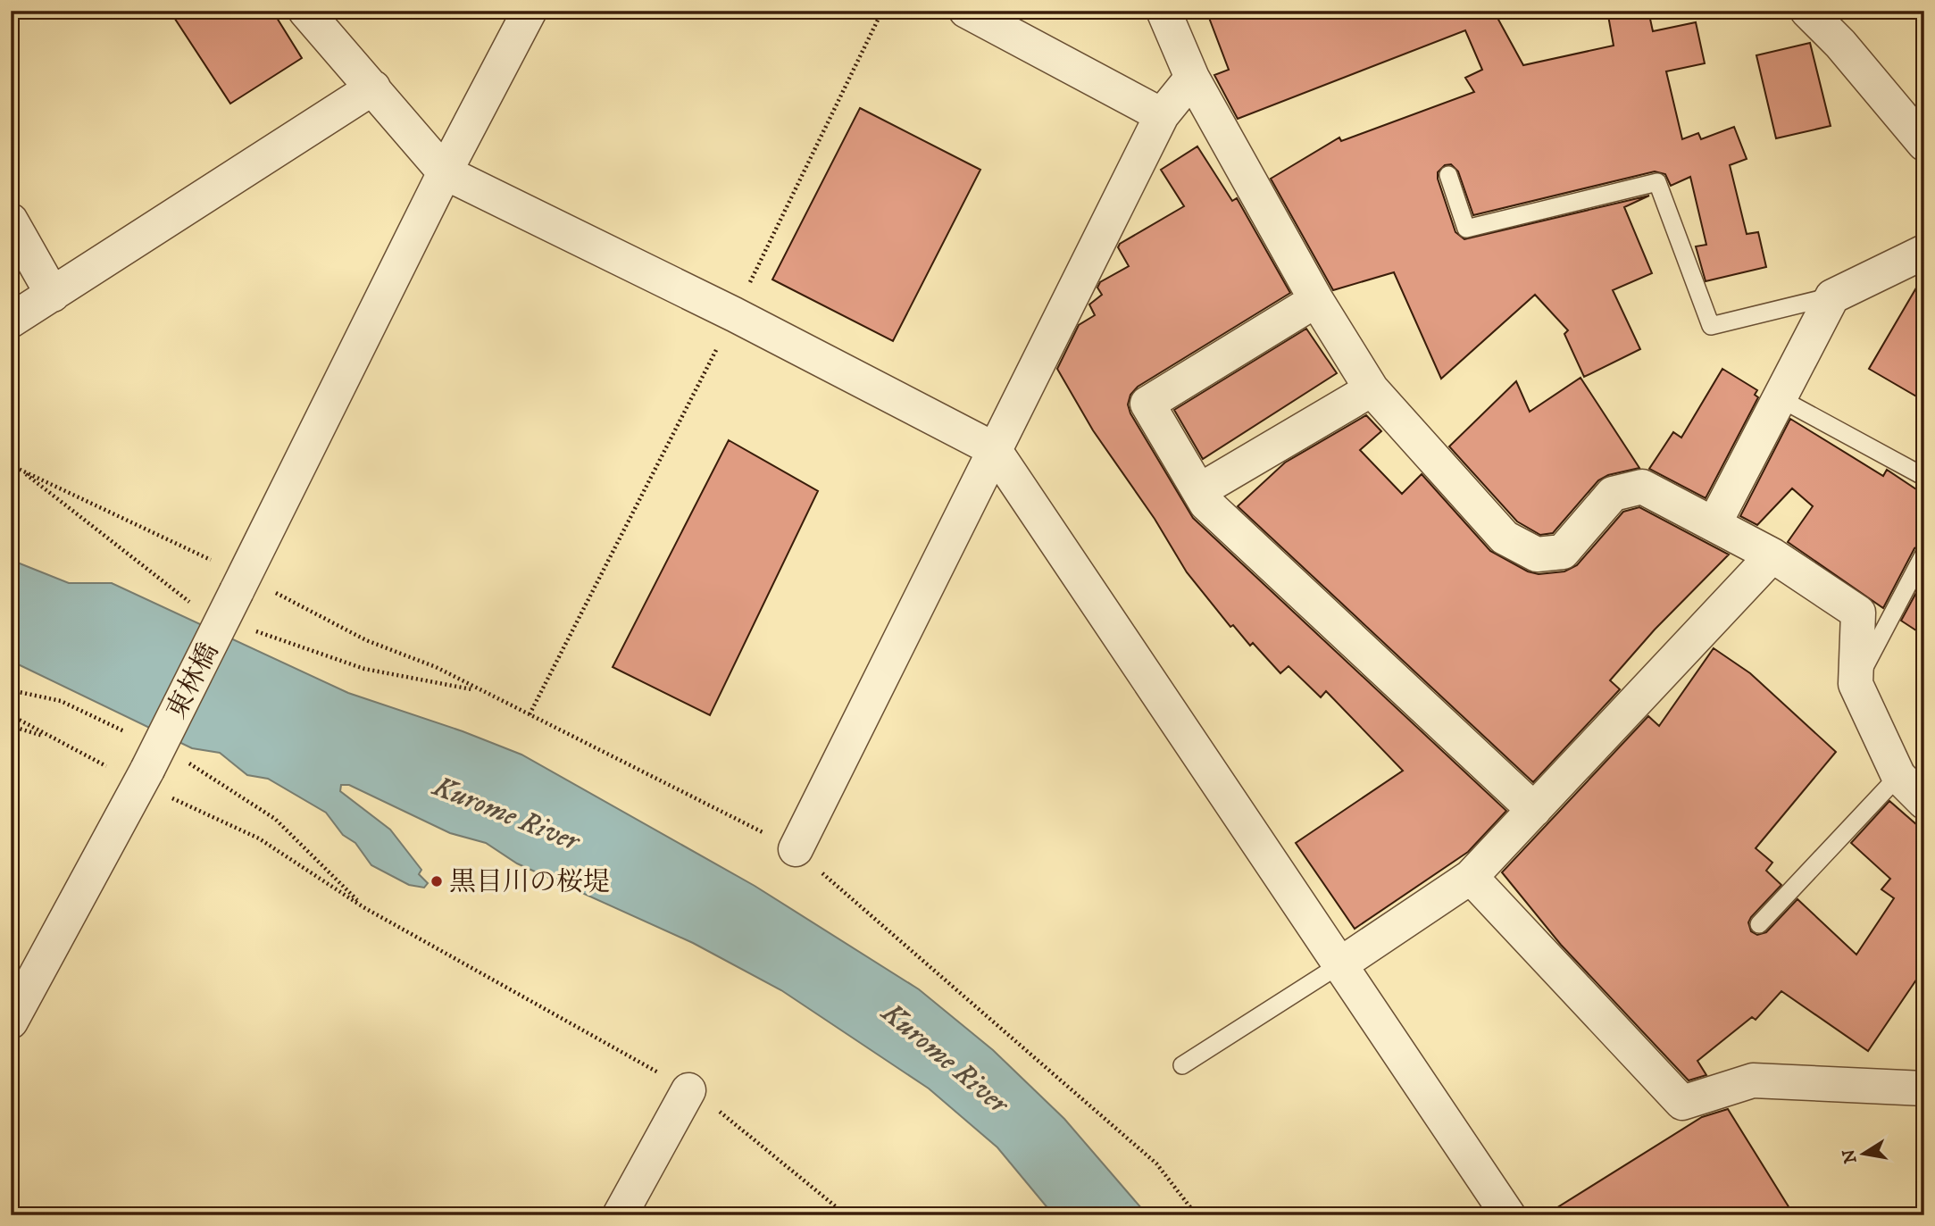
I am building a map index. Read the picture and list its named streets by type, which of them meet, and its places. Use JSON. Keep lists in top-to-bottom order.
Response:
{
  "streets": {
    "street": ["東林橋"]
  },
  "water": ["Kurome River"],
  "places": ["黒目川の桜堤"],
  "north": "left"
}
